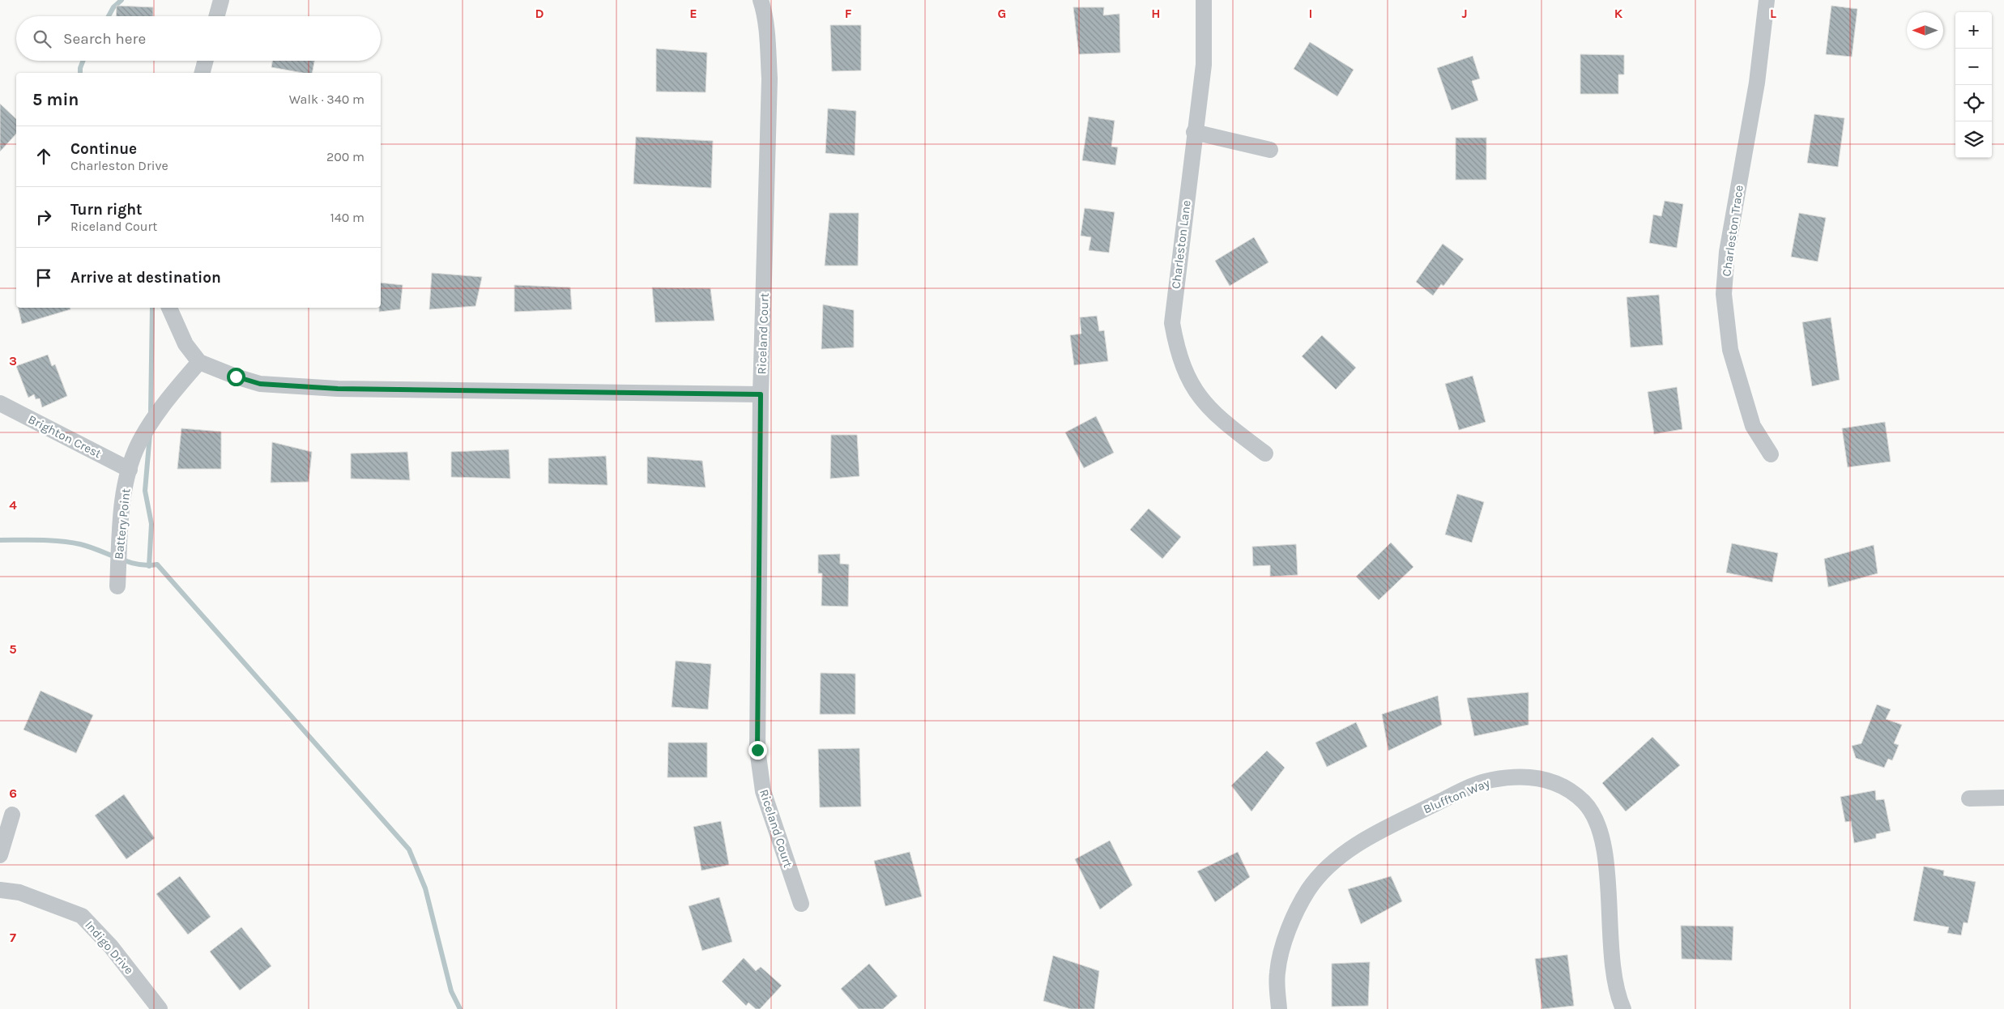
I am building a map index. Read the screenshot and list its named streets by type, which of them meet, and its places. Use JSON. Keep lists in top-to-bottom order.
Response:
{
  "streets": {
    "street": [
      "Charleston Trace",
      "Charleston Lane",
      "Riceland Court",
      "Brighton Crest",
      "Battery Point",
      "Bluffton Way",
      "Indigo Drive"
    ]
  },
  "crossings": [
    ["Brighton Crest", "Battery Point"]
  ],
  "north": "left",
  "page": {
    "map_buttons": ["+", "−"],
    "search": "Search here",
    "heading": ["5 min", "Walk · 340 m"],
    "list": [
      ["Continue", "Charleston Drive", "200 m"],
      ["Turn right", "Riceland Court", "140 m"],
      "Arrive at destination"
    ]
  },
  "grid": {
    "columns": [
      "D",
      "E",
      "F",
      "G",
      "H",
      "I",
      "J",
      "K",
      "L"
    ],
    "rows": [
      "3",
      "4",
      "5",
      "6",
      "7"
    ]
  }
}
